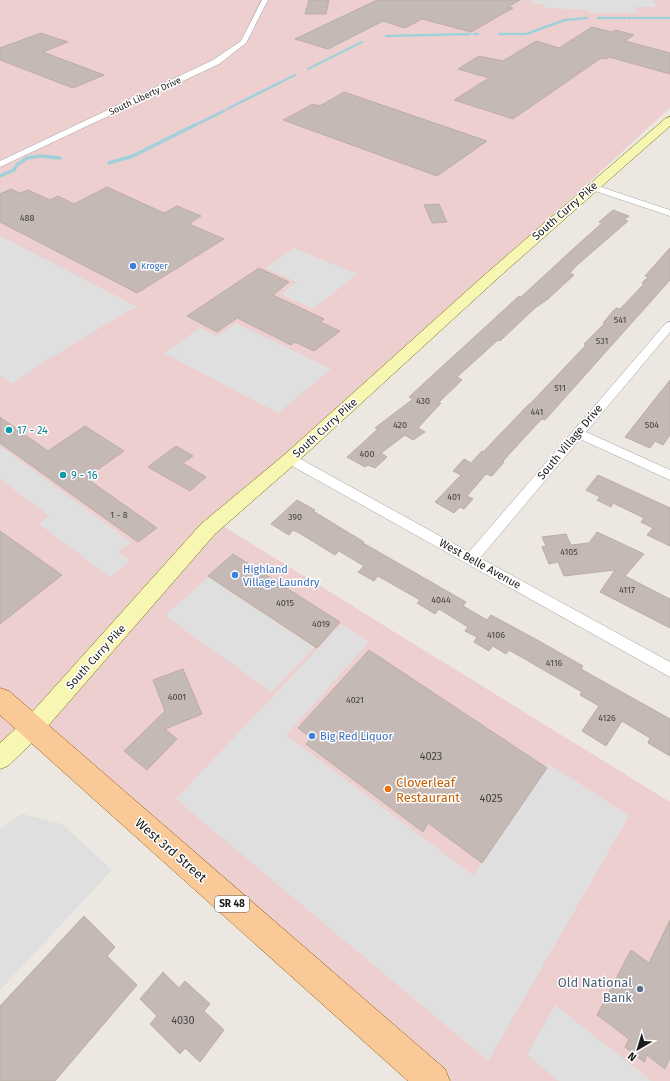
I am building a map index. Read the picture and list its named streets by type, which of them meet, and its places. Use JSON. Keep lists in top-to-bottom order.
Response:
{
  "streets": {
    "main road": ["South Curry Pike", "West 3rd Street", "SR 48"],
    "street": ["South Liberty Drive", "South Village Drive", "West Belle Avenue"]
  },
  "crossings": [
    ["South Curry Pike", "West Belle Avenue"],
    ["South Curry Pike", "West 3rd Street"],
    ["South Village Drive", "West Belle Avenue"]
  ],
  "places": [
    "Kroger",
    "17 - 24",
    "9 - 16",
    "Highland Village Laundry",
    "Big Red Liquor",
    "Cloverleaf Restaurant",
    "Old National Bank"
  ],
  "house_numbers": [
    "488",
    "541",
    "531",
    "511",
    "430",
    "441",
    "420",
    "504",
    "400",
    "401",
    "1 - 8",
    "390",
    "4105",
    "4117",
    "4044",
    "4015",
    "4019",
    "4106",
    "4116",
    "4001",
    "4021",
    "4126",
    "4023",
    "4025",
    "4030"
  ],
  "north": "bottom left"
}
